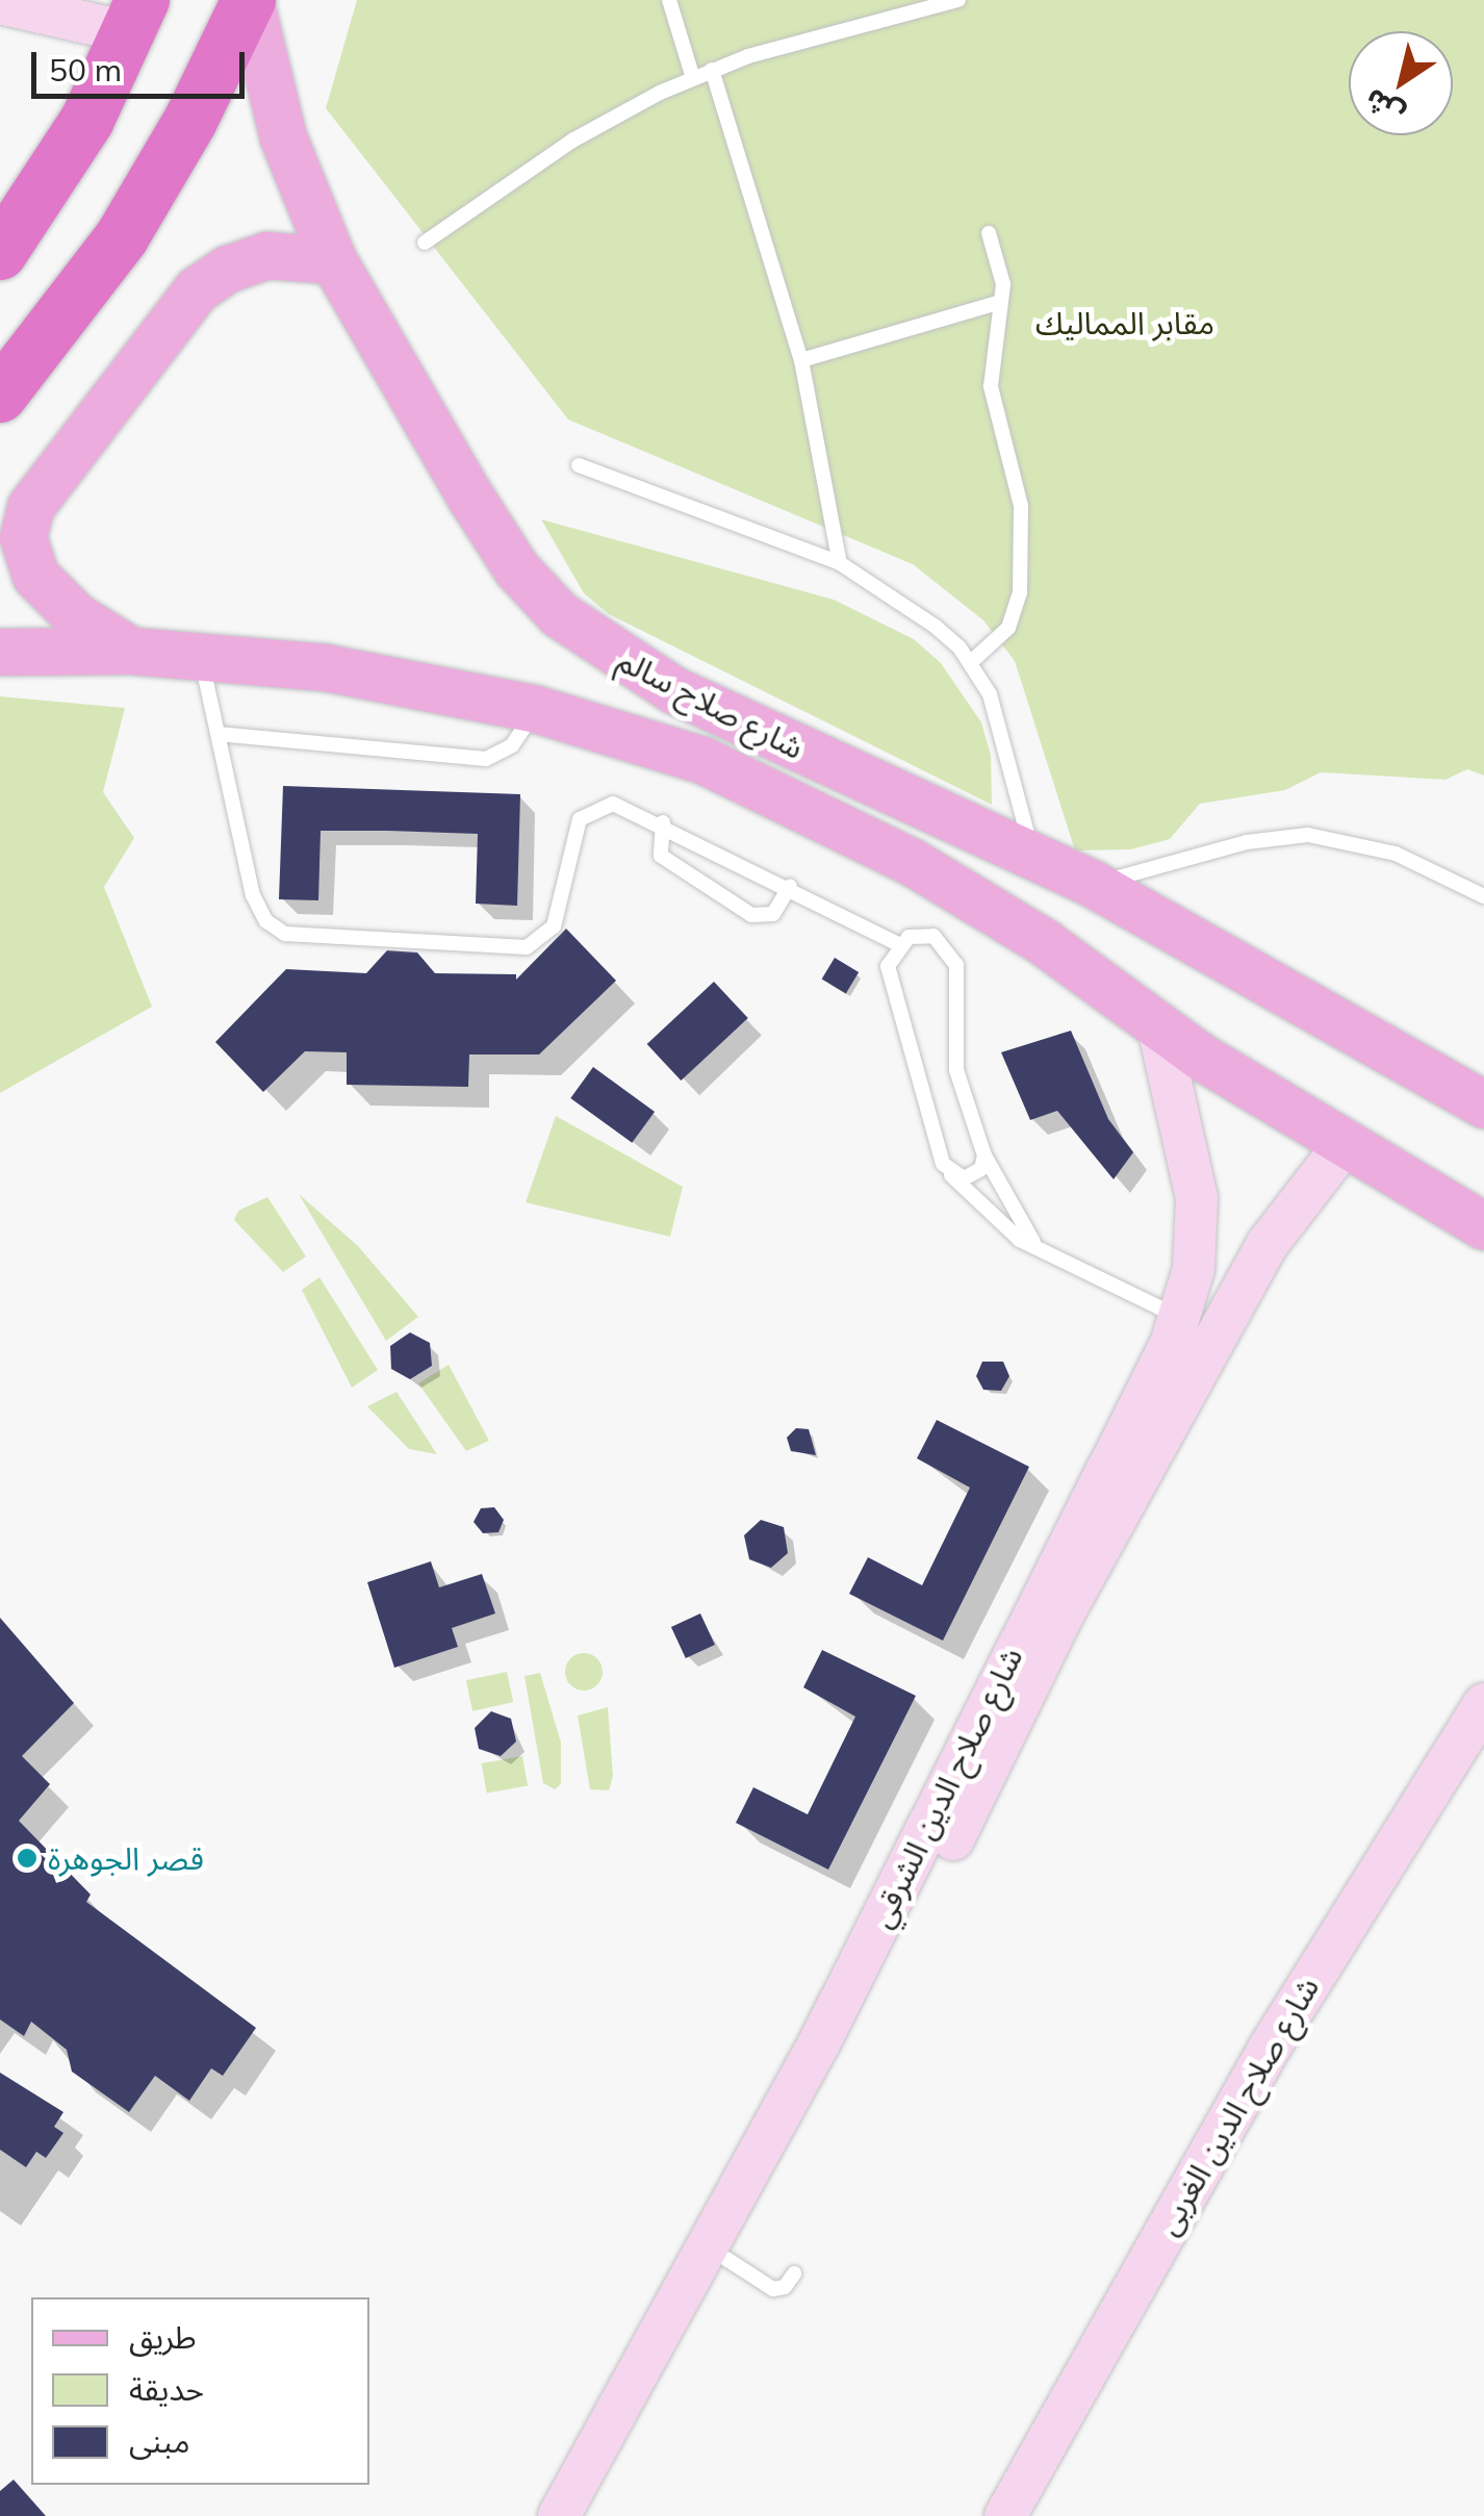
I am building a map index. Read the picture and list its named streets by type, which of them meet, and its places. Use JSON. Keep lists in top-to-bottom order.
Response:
{
  "streets": {
    "main road": ["شارع صلاح سالم", "شارع صلاح الدين الشرقي", "شارع صلاح الدين الغربى"]
  },
  "crossings": [
    ["شارع صلاح سالم", "شارع صلاح الدين الشرقي"]
  ],
  "parks": ["مقابر المماليك"],
  "places": ["قصر الجوهرة"],
  "legend": ["طريق", "حديقة", "مبنى"],
  "scale_bar": "50 m",
  "north": "bottom left"
}
